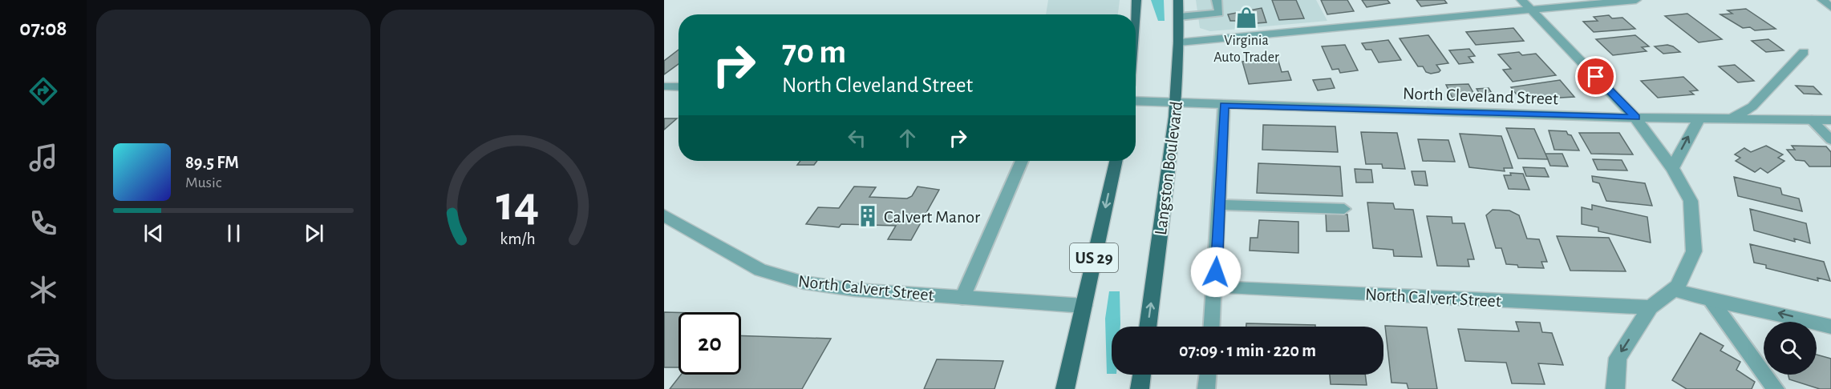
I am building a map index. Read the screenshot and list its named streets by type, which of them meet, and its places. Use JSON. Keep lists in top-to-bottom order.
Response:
{
  "streets": {
    "main road": ["Langston Boulevard", "US 29"],
    "street": ["North Cleveland Street", "North Calvert Street"]
  },
  "crossings": [
    ["North Cleveland Street", "Langston Boulevard"],
    ["US 29", "North Calvert Street"]
  ],
  "places": {
    "shop": ["Virginia Auto Trader"],
    "building": ["Calvert Manor"]
  },
  "page": {
    "tabs": "07:08",
    "turn": ["70 m", "North Cleveland Street"],
    "song": ["89.5 FM", "Music"],
    "limit": "20",
    "trip": "07:09 · 1 min · 220 m",
    "gauge": ["14", "km/h"]
  }
}
